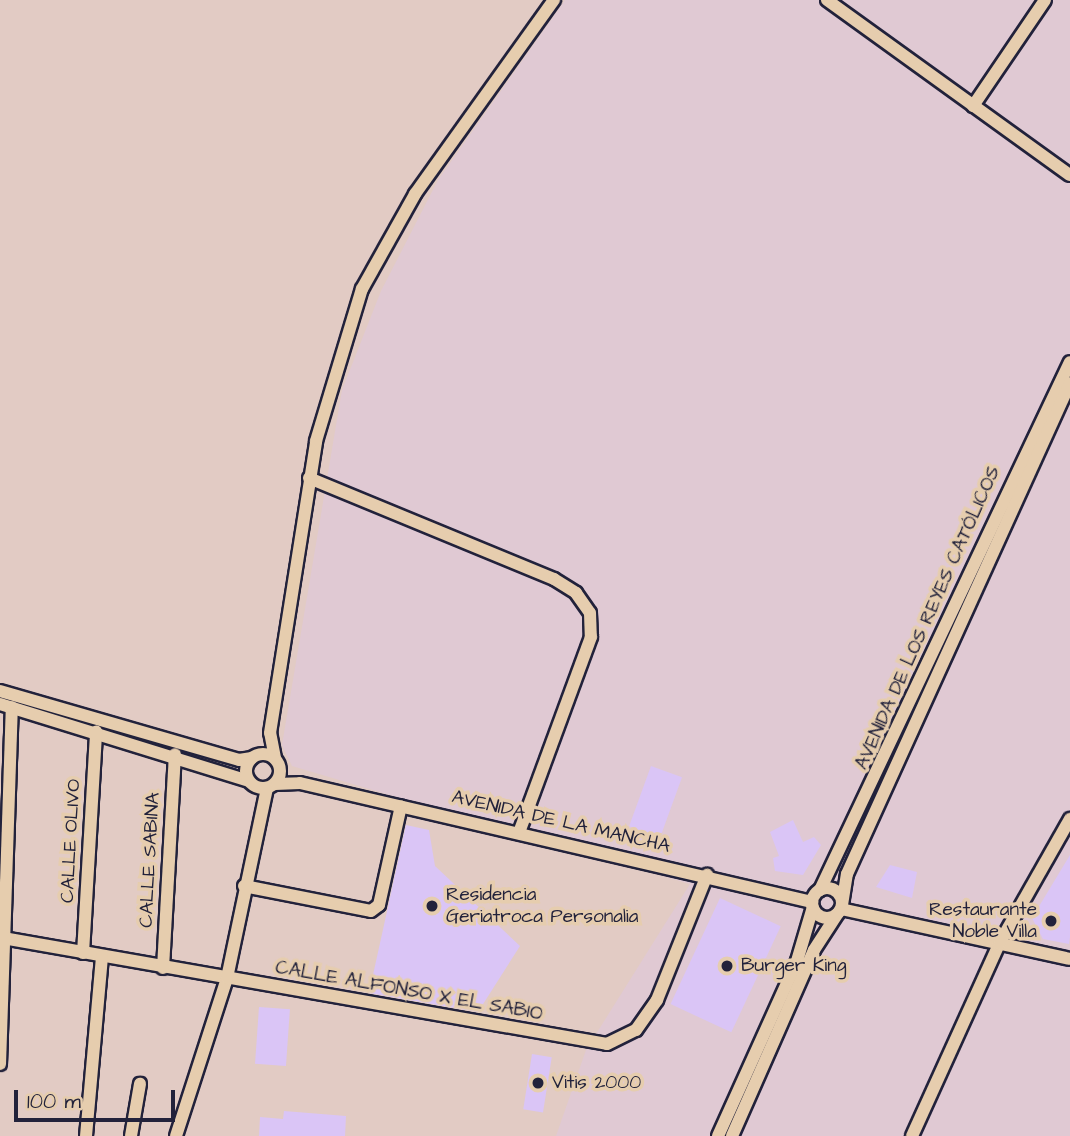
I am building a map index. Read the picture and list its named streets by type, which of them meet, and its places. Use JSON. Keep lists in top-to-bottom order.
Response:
{
  "streets": {
    "street": [
      "AVENIDA DE LOS REYES CATÓLICOS",
      "AVENIDA DE LA MANCHA",
      "CALLE OLIVO",
      "CALLE SABINA",
      "CALLE ALFONSO X EL SABIO"
    ]
  },
  "crossings": [
    ["AVENIDA DE LOS REYES CATÓLICOS", "AVENIDA DE LA MANCHA"],
    ["AVENIDA DE LA MANCHA", "CALLE OLIVO"],
    ["AVENIDA DE LA MANCHA", "CALLE SABINA"],
    ["AVENIDA DE LA MANCHA", "CALLE ALFONSO X EL SABIO"],
    ["CALLE OLIVO", "CALLE ALFONSO X EL SABIO"],
    ["CALLE SABINA", "CALLE ALFONSO X EL SABIO"]
  ],
  "places": [
    "Residencia Geriatroca Personalia",
    "Restaurante Noble Villa",
    "Burger King",
    "Vitis 2000"
  ],
  "scale_bar": "100 m"
}
